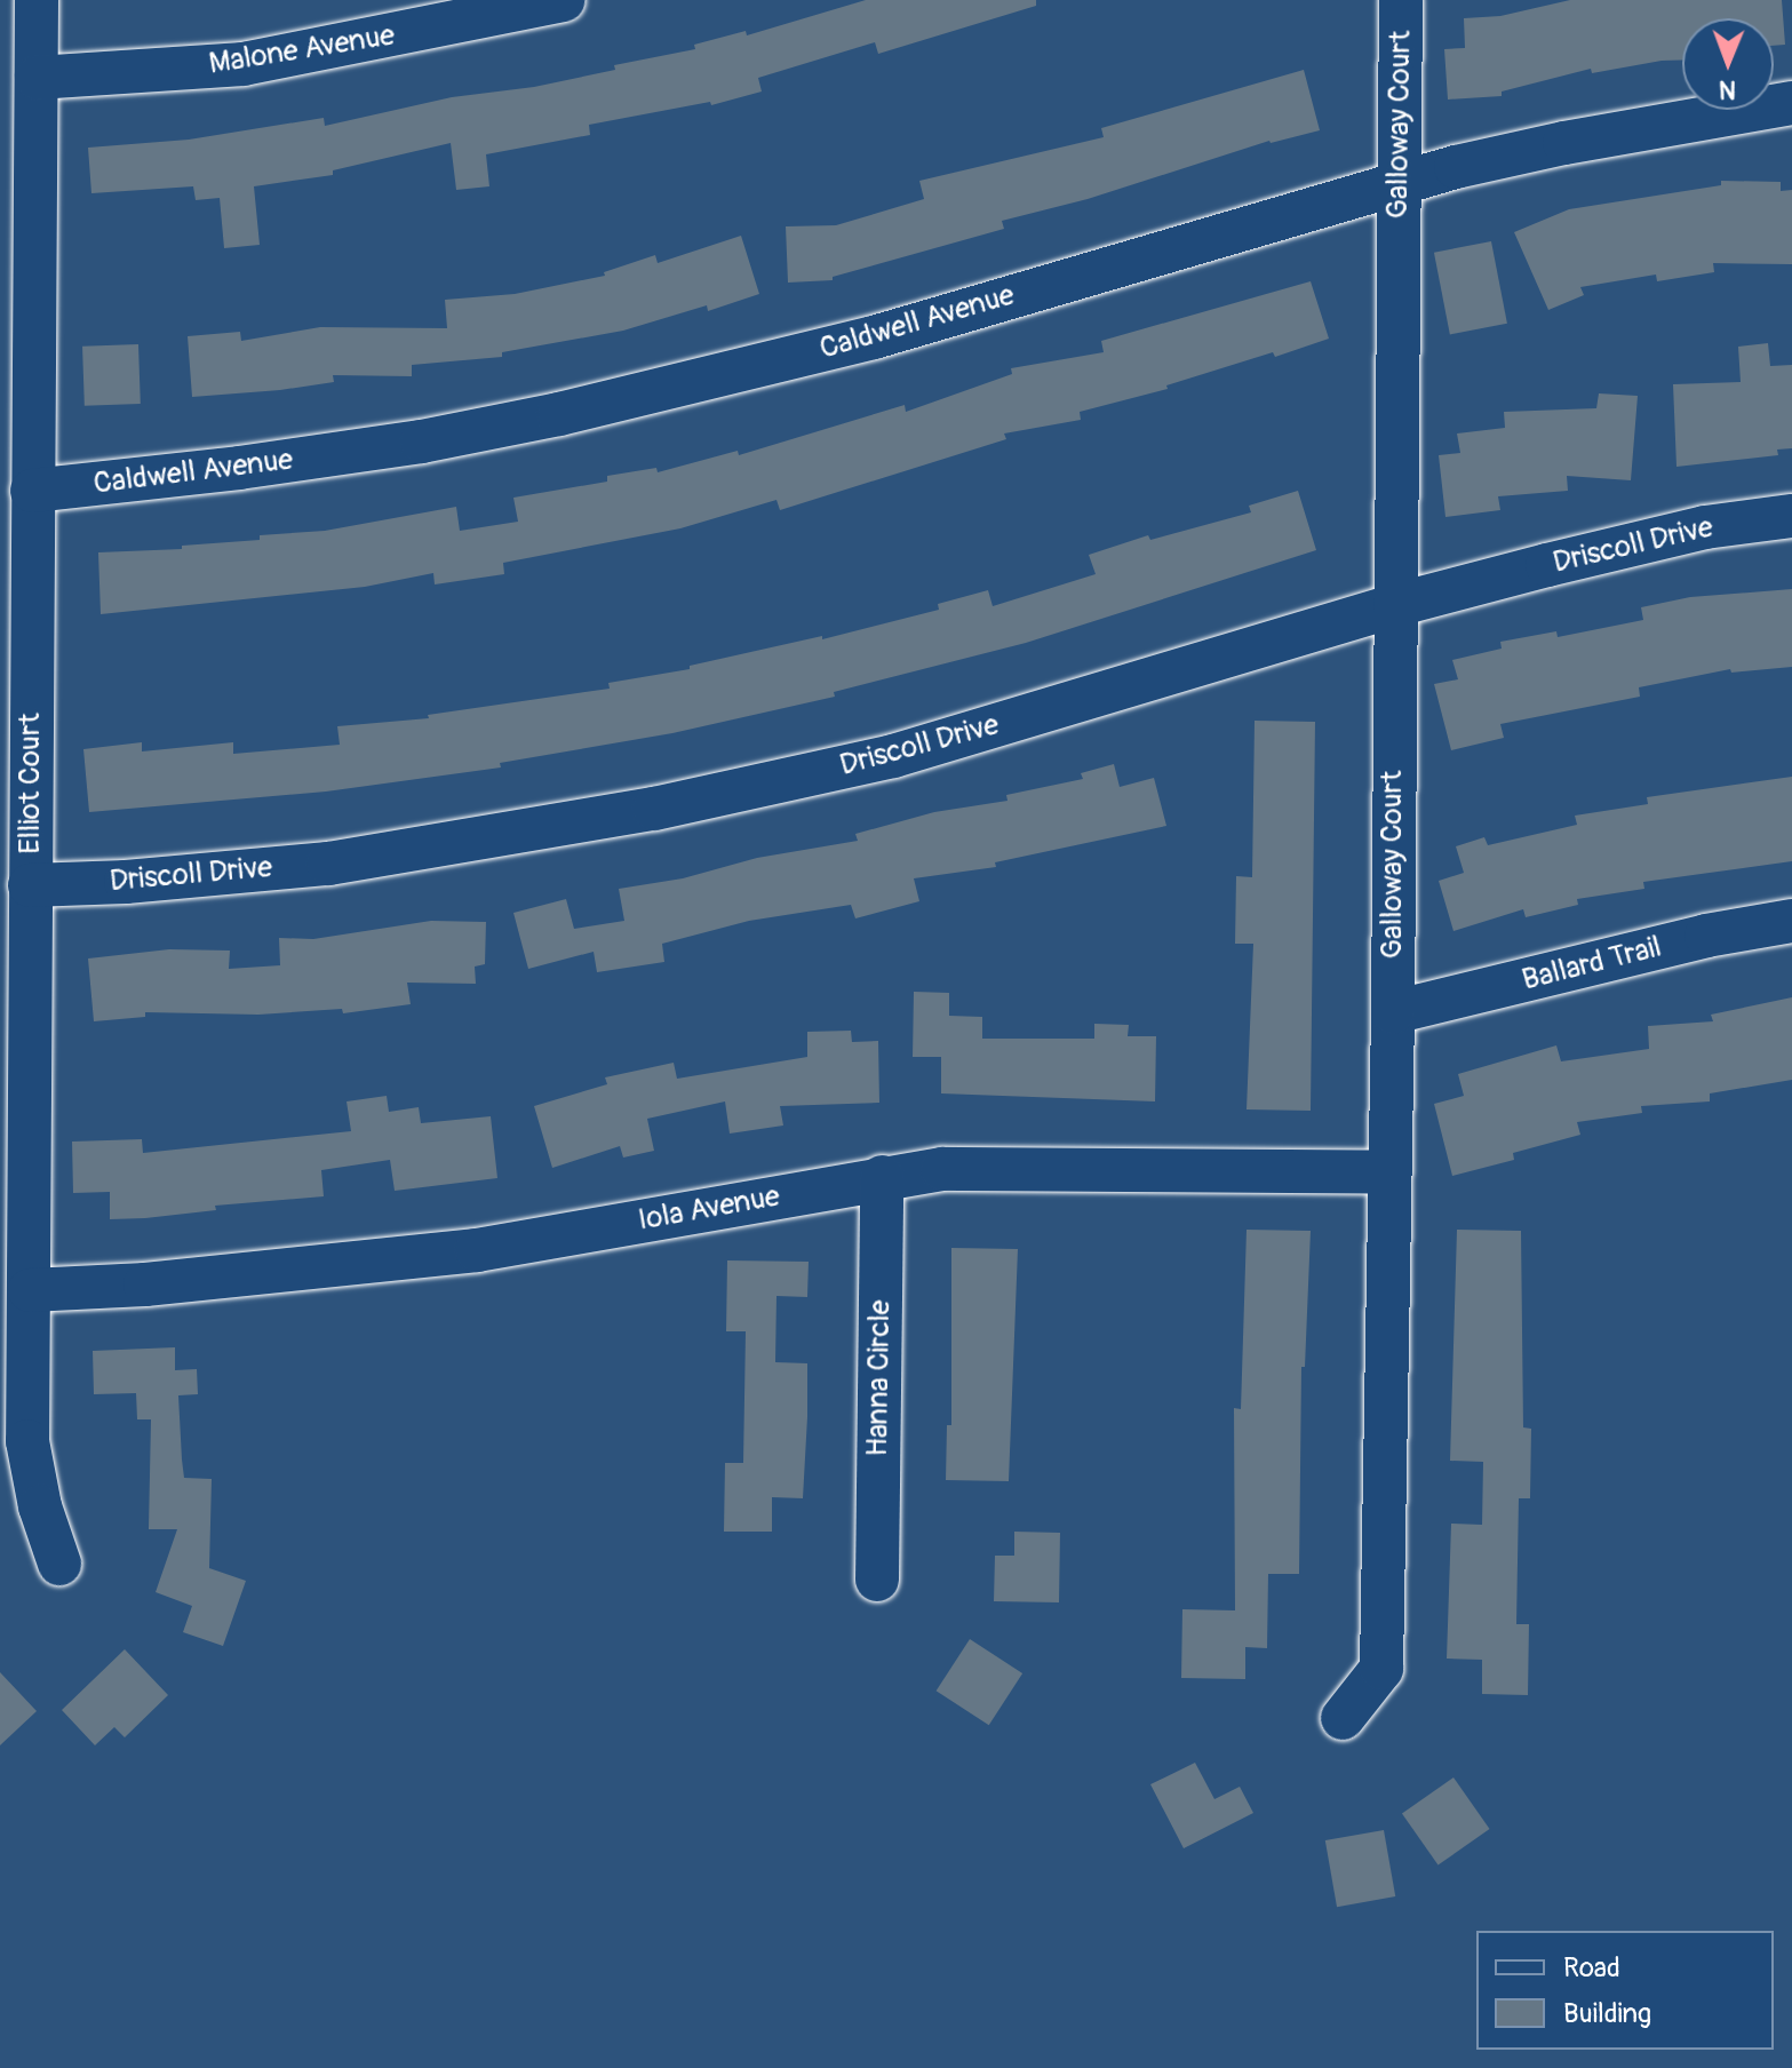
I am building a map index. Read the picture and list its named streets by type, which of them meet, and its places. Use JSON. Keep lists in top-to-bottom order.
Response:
{
  "streets": {
    "street": [
      "Malone Avenue",
      "Galloway Court",
      "Caldwell Avenue",
      "Driscoll Drive",
      "Elliot Court",
      "Ballard Trail",
      "Iola Avenue",
      "Hanna Circle"
    ]
  },
  "crossings": [
    ["Malone Avenue", "Elliot Court"],
    ["Galloway Court", "Caldwell Avenue"],
    ["Galloway Court", "Driscoll Drive"],
    ["Galloway Court", "Ballard Trail"],
    ["Galloway Court", "Iola Avenue"],
    ["Caldwell Avenue", "Elliot Court"],
    ["Driscoll Drive", "Elliot Court"],
    ["Elliot Court", "Iola Avenue"],
    ["Iola Avenue", "Hanna Circle"]
  ],
  "legend": ["Road", "Building"],
  "north": "bottom"
}
